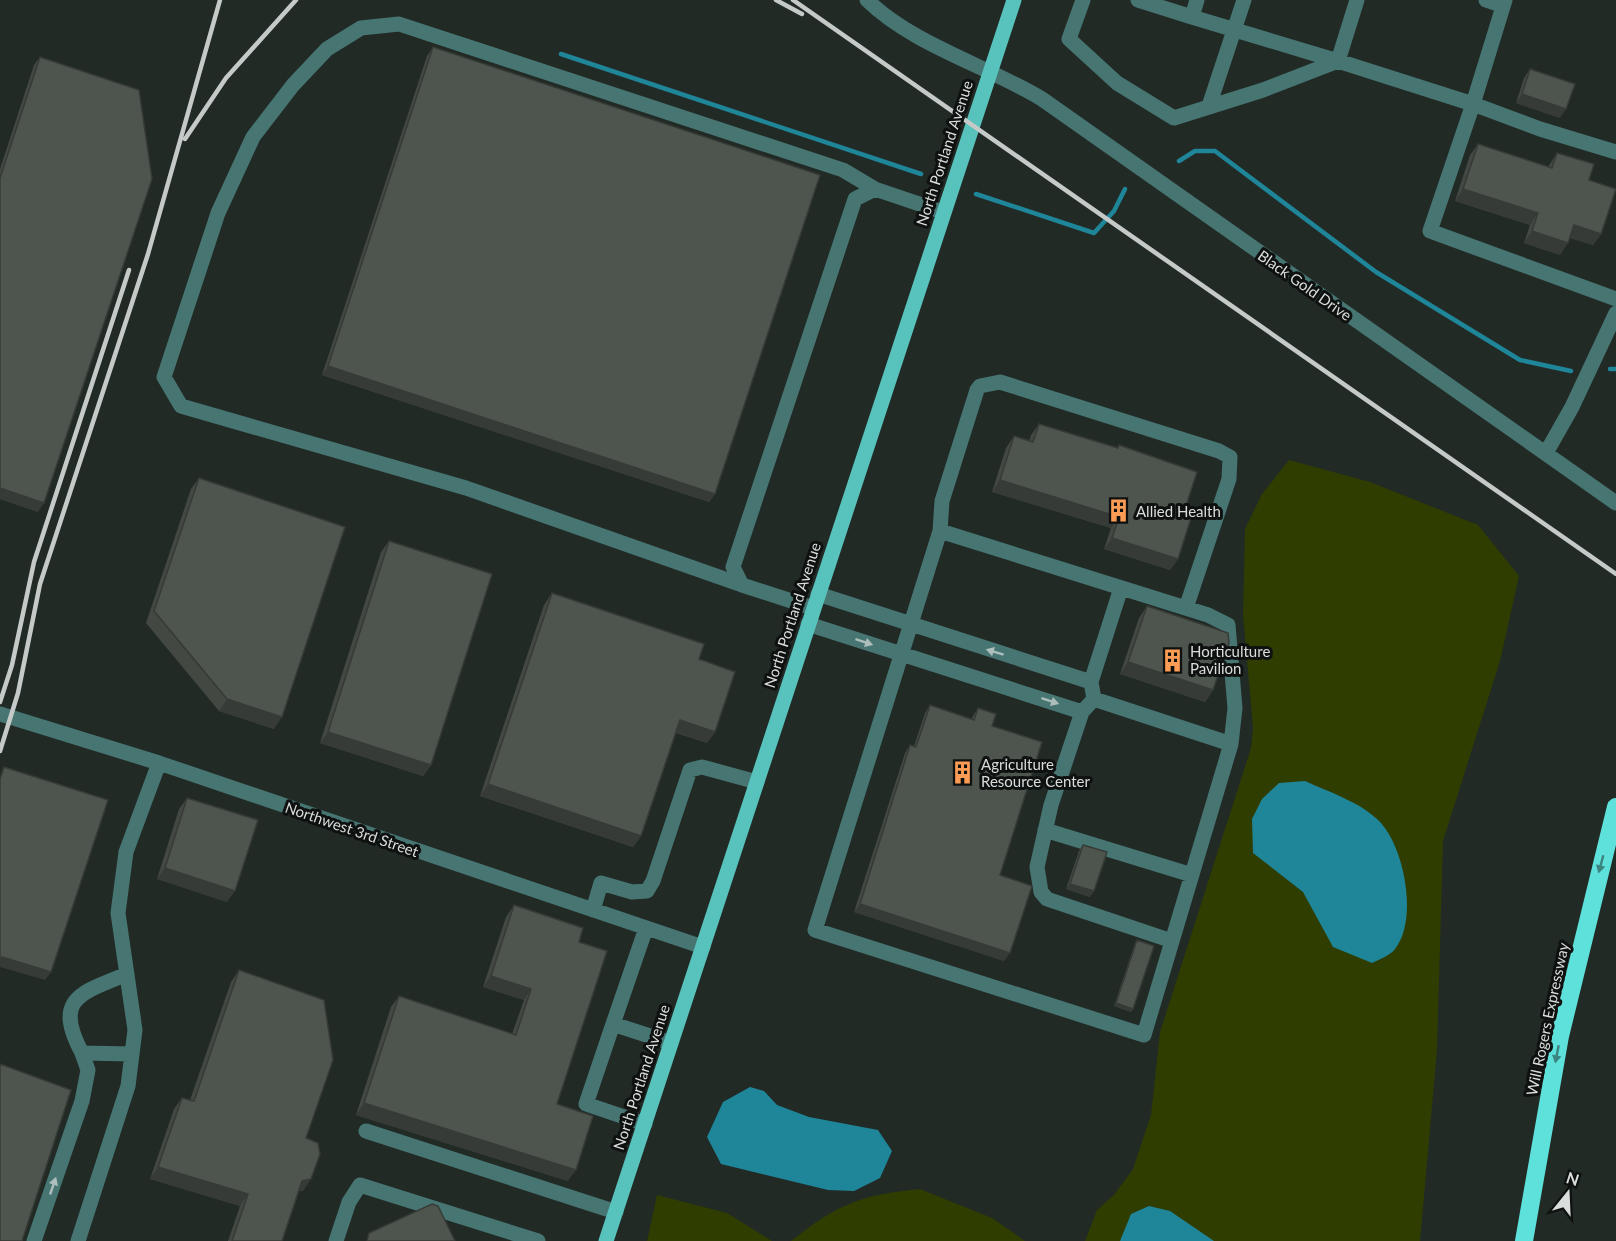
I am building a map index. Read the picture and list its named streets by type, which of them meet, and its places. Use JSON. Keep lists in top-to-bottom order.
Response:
{
  "streets": {
    "highway": ["Will Rogers Expressway"],
    "main road": ["North Portland Avenue"],
    "street": ["Black Gold Drive", "Northwest 3rd Street"]
  },
  "crossings": [
    ["North Portland Avenue", "Black Gold Drive"],
    ["North Portland Avenue", "Northwest 3rd Street"]
  ],
  "one_way": ["Will Rogers Expressway"],
  "places": {
    "building": ["Allied Health", "Horticulture Pavilion", "Agriculture Resource Center"]
  },
  "north": "top"
}
